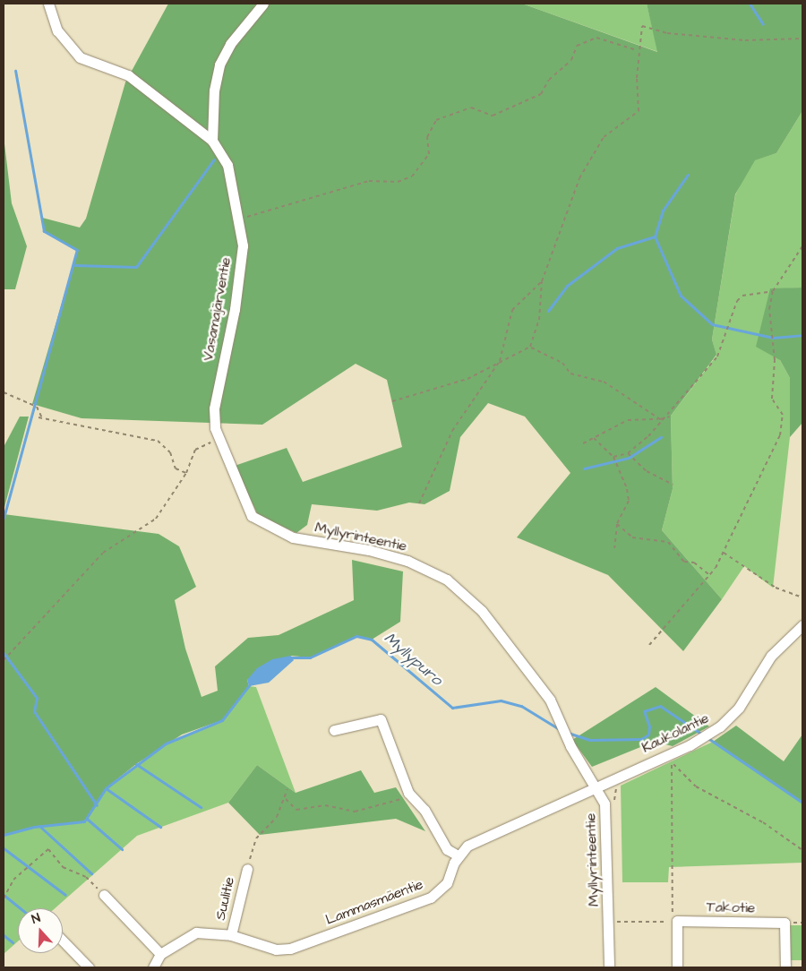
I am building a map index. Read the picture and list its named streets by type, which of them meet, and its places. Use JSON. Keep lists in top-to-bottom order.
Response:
{
  "streets": {
    "street": [
      "Vasamajärventie",
      "Myllyrinteentie",
      "Kaukolantie",
      "Suulitie",
      "Lammasmäentie",
      "Takotie"
    ]
  },
  "crossings": [
    ["Vasamajärventie", "Myllyrinteentie"],
    ["Myllyrinteentie", "Kaukolantie"],
    ["Myllyrinteentie", "Lammasmäentie"],
    ["Kaukolantie", "Lammasmäentie"],
    ["Suulitie", "Lammasmäentie"]
  ],
  "water": ["Myllypuro"],
  "north": "top"
}
